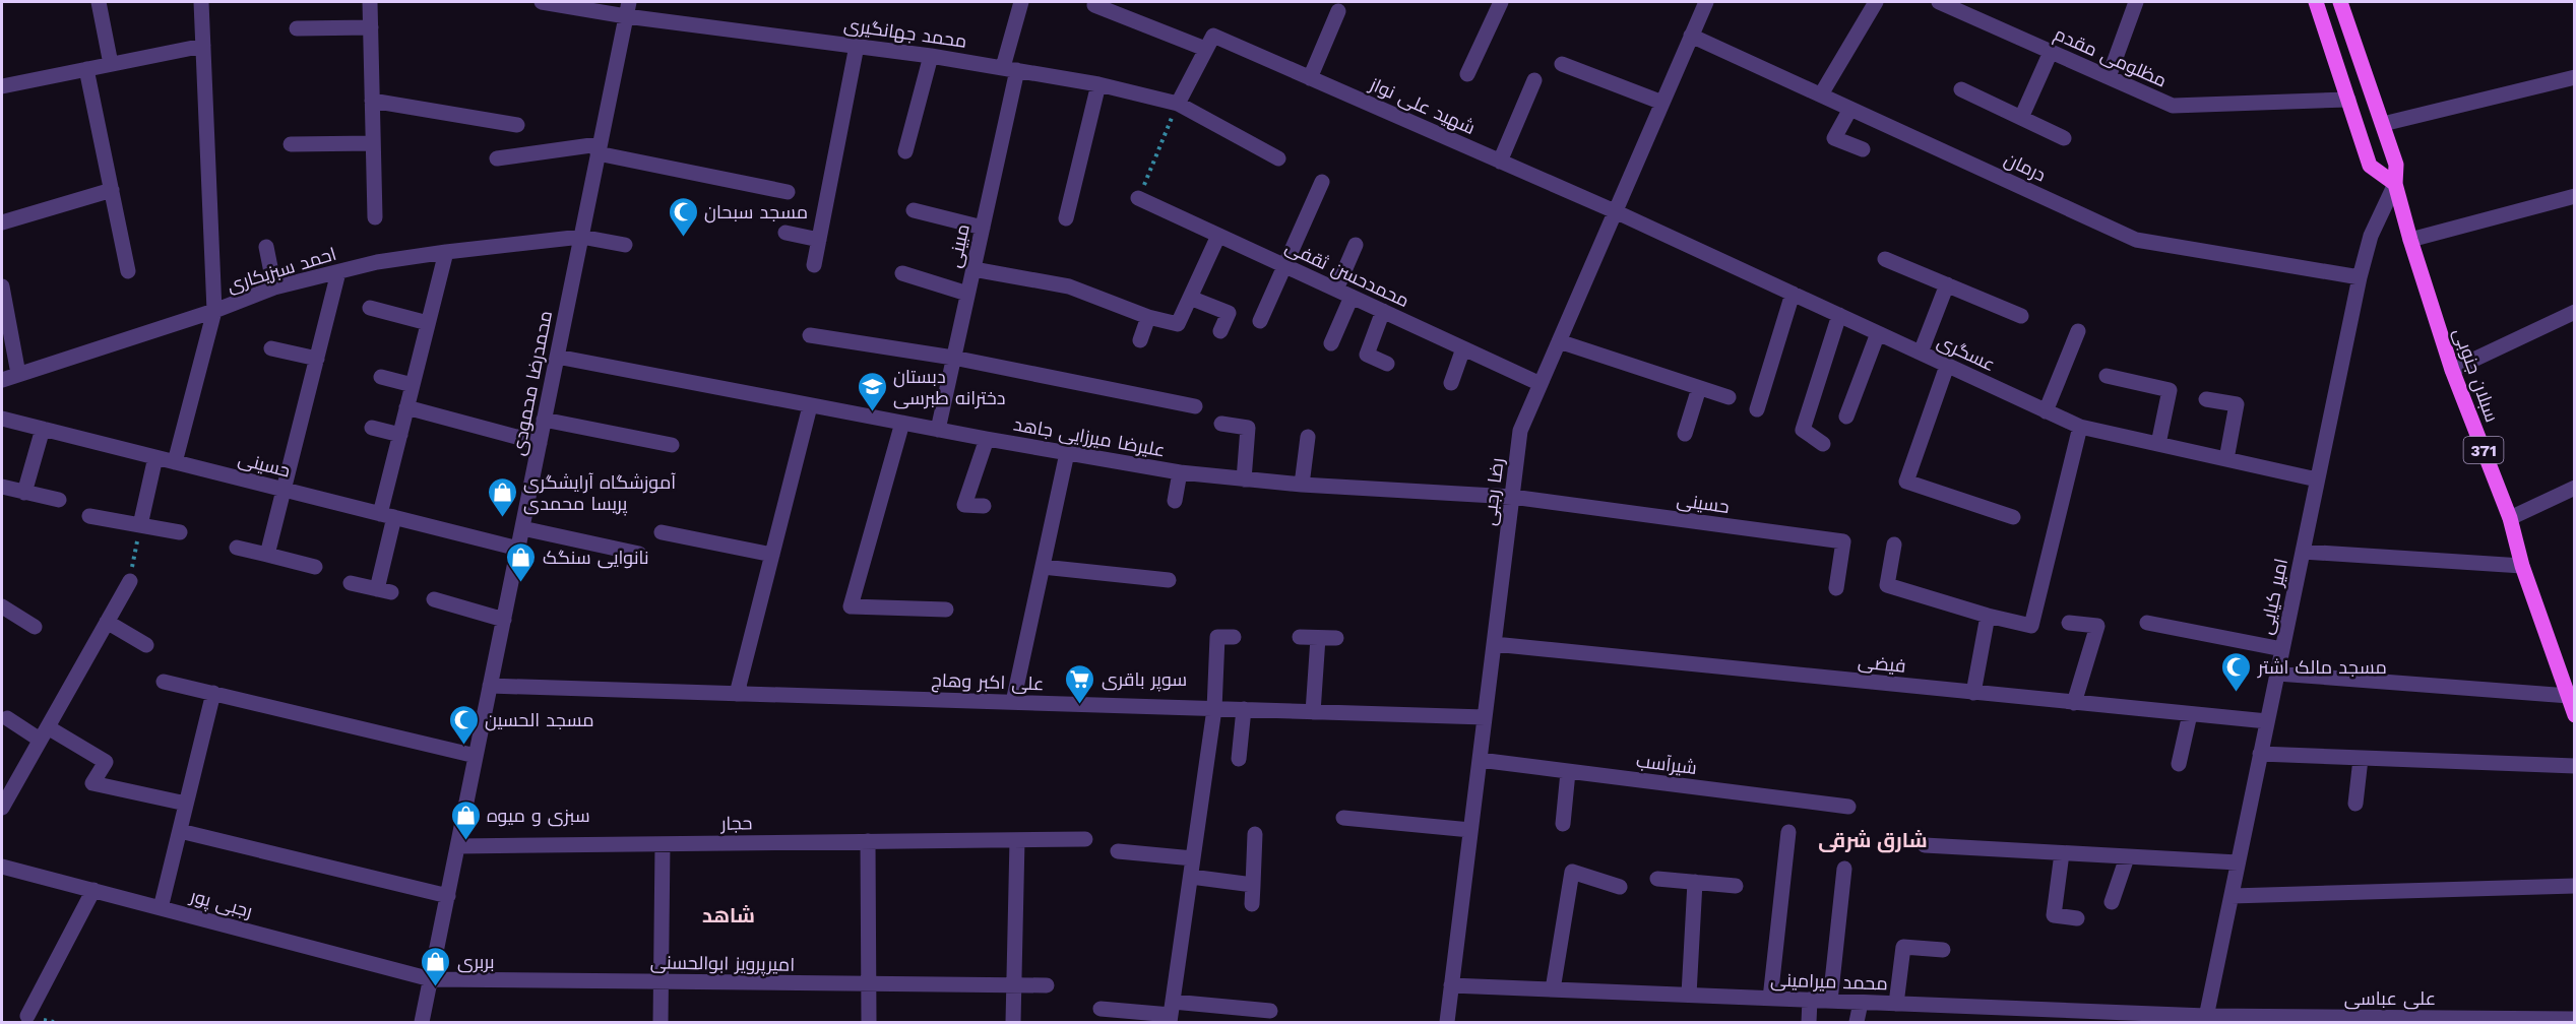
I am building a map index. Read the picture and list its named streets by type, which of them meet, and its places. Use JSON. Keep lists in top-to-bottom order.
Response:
{
  "streets": {
    "main road": ["سبلان جنوبی", "371"],
    "street": [
      "محمد جهانگیری",
      "مظلومی مقدم",
      "شهید علی نواز",
      "درمان",
      "مبینی",
      "احمد سبزیکاری",
      "محمدحسن ثقفی",
      "عسگری",
      "محمدرضا محمودی",
      "علیرضا میرزایی جاهد",
      "حسینی",
      "رضا رجبی",
      "امیر کیایی",
      "فیضی",
      "علی اکبر وهاج",
      "شیرآسب",
      "حجار",
      "رجبی پور",
      "امیرپرویز ابوالحسنی",
      "محمد میرامینی",
      "علی عباسی"
    ]
  },
  "crossings": [
    ["محمد جهانگیری", "مبینی"],
    ["محمد جهانگیری", "محمدرضا محمودی"],
    ["شهید علی نواز", "عسگری"],
    ["شهید علی نواز", "رضا رجبی"],
    ["درمان", "رضا رجبی"],
    ["درمان", "امیر کیایی"],
    ["مبینی", "علیرضا میرزایی جاهد"],
    ["احمد سبزیکاری", "محمدرضا محمودی"],
    ["محمدحسن ثقفی", "رضا رجبی"],
    ["عسگری", "رضا رجبی"],
    ["عسگری", "امیر کیایی"],
    ["سبلان جنوبی", "امیر کیایی"],
    ["محمدرضا محمودی", "علیرضا میرزایی جاهد"],
    ["محمدرضا محمودی", "حسینی"],
    ["محمدرضا محمودی", "علی اکبر وهاج"],
    ["محمدرضا محمودی", "حجار"],
    ["محمدرضا محمودی", "رجبی پور"],
    ["محمدرضا محمودی", "امیرپرویز ابوالحسنی"],
    ["علیرضا میرزایی جاهد", "حسینی"],
    ["علیرضا میرزایی جاهد", "رضا رجبی"],
    ["حسینی", "رضا رجبی"],
    ["رضا رجبی", "فیضی"],
    ["رضا رجبی", "علی اکبر وهاج"],
    ["رضا رجبی", "شیرآسب"],
    ["رضا رجبی", "محمد میرامینی"],
    ["امیر کیایی", "فیضی"],
    ["امیر کیایی", "محمد میرامینی"],
    ["امیر کیایی", "علی عباسی"],
    ["رجبی پور", "امیرپرویز ابوالحسنی"],
    ["محمد میرامینی", "علی عباسی"]
  ],
  "districts": ["شارق شرقی", "شاهد"],
  "places": {
    "mosque": ["مسجد سبحان", "مسجد مالک اشتر", "مسجد الحسین"],
    "school or university": ["دبستان دخترانه طبرسی"],
    "shop": [
      "آموزشگاه آرایشگری پریسا محمدی",
      "نانوایی سنگک",
      "سبزی و میوه",
      "بربری"
    ],
    "supermarket": ["سوپر باقری"]
  }
}
